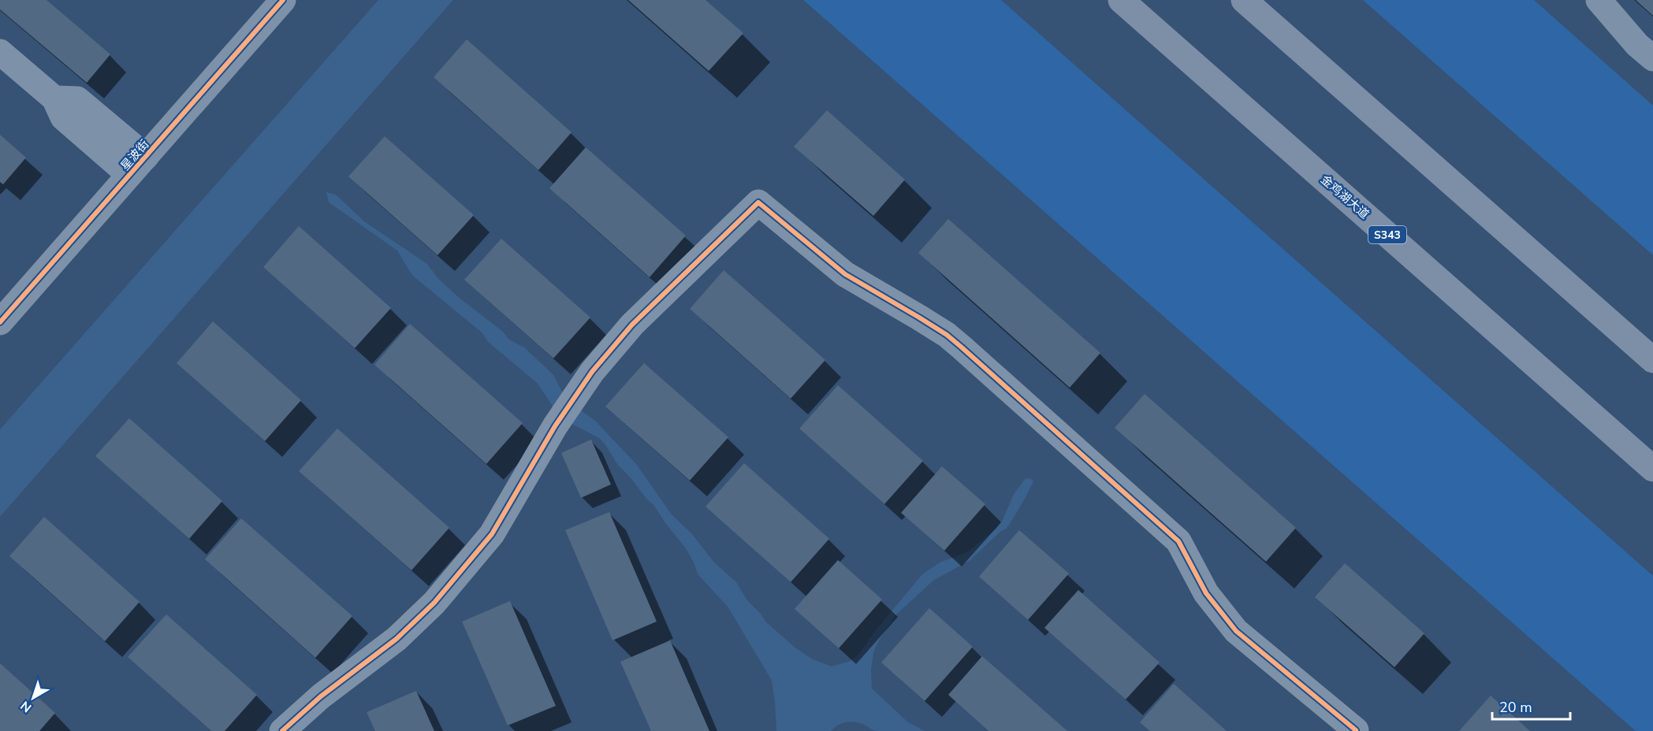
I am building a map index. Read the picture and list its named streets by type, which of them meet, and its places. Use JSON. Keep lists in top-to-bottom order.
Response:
{
  "streets": {
    "main road": ["金鸡湖大道", "S343"],
    "street": ["星波街"]
  },
  "scale_bar": "20 m",
  "north": "bottom left"
}
